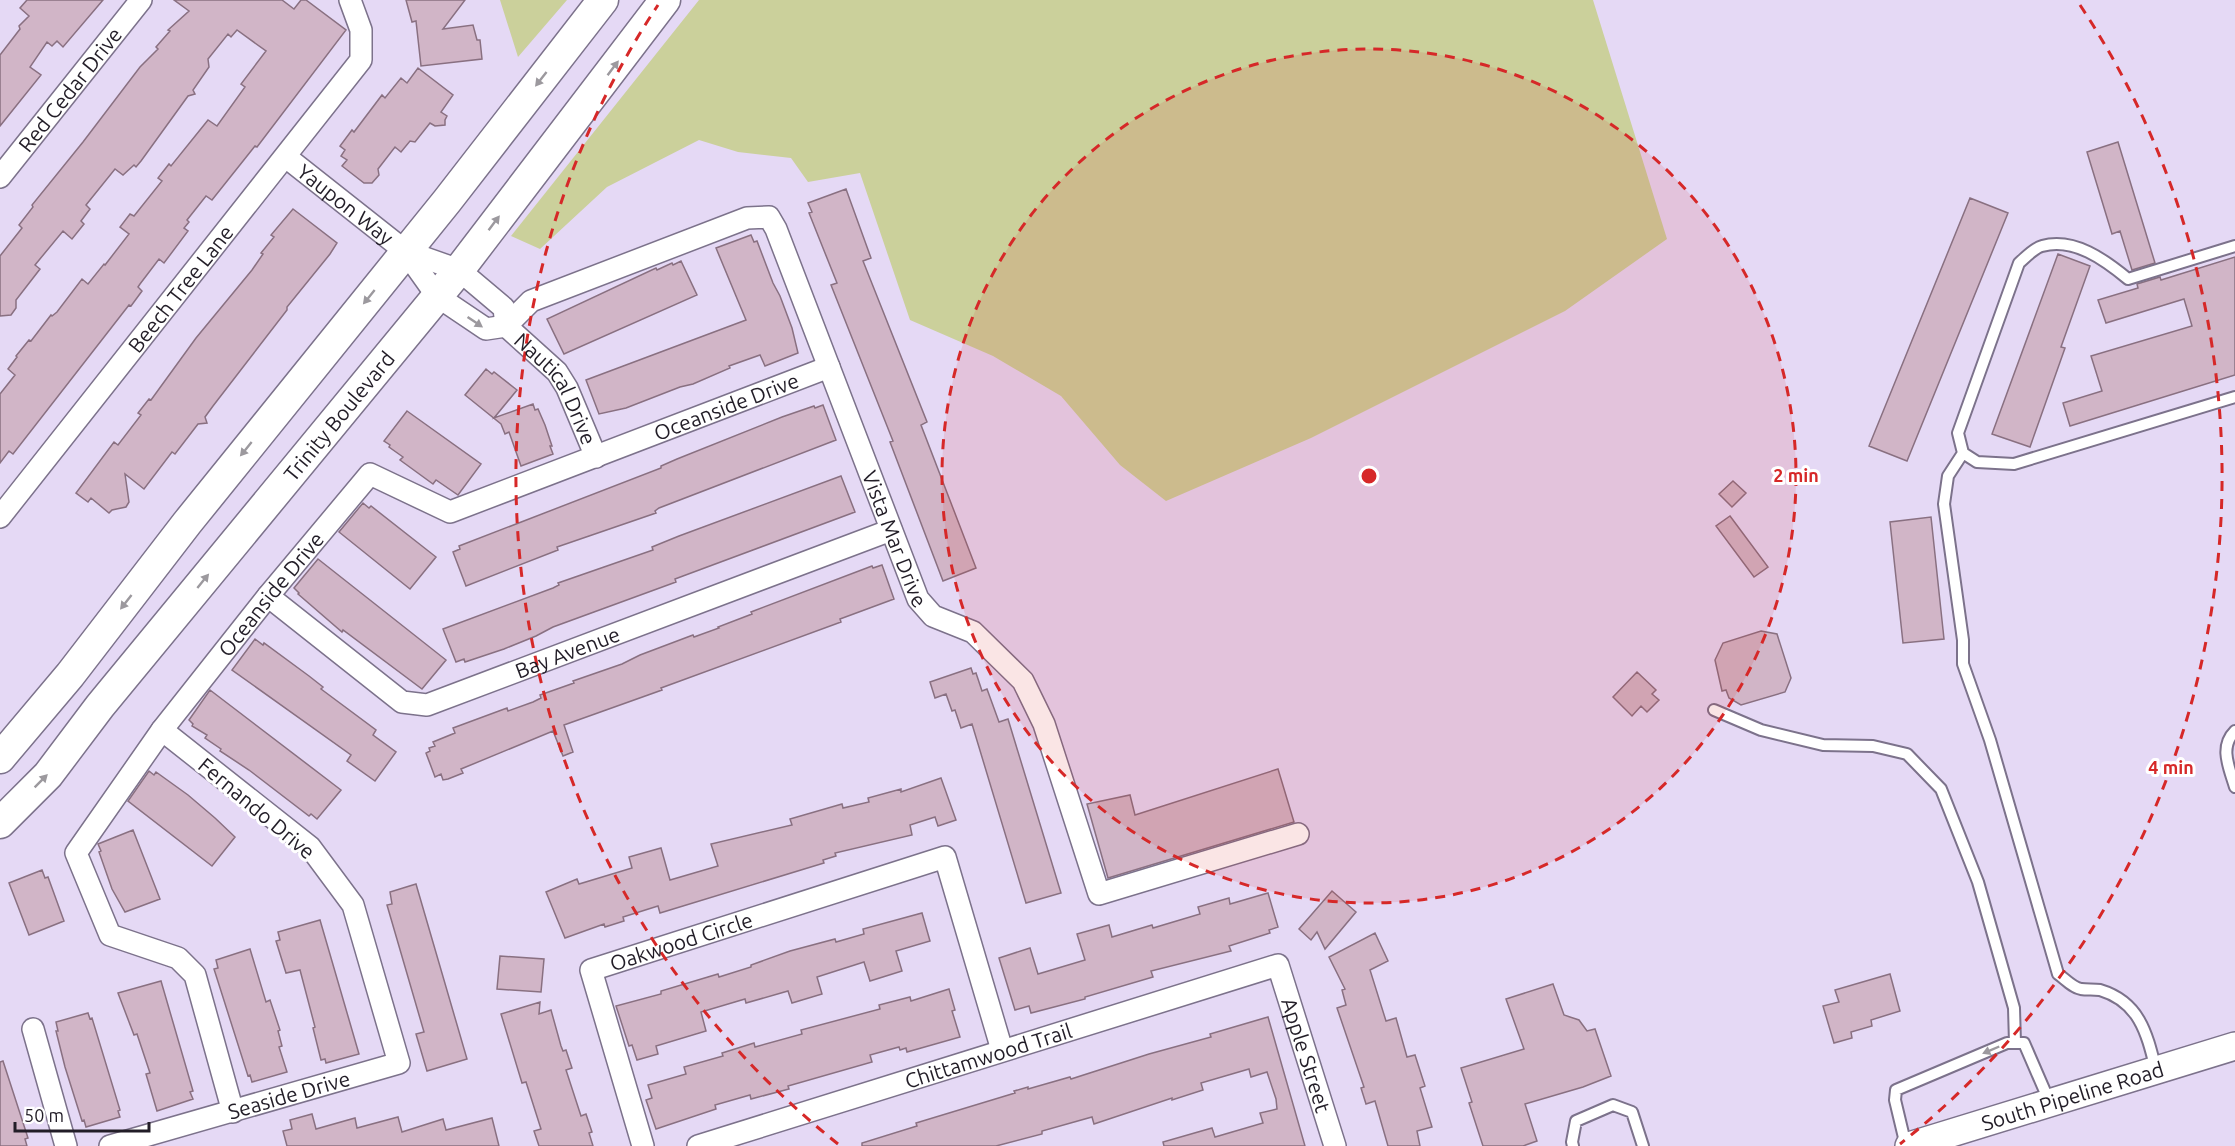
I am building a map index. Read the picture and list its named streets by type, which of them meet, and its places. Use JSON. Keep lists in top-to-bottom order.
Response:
{
  "streets": {
    "main road": ["Trinity Boulevard"],
    "street": [
      "Red Cedar Drive",
      "Yaupon Way",
      "Beech Tree Lane",
      "Nautical Drive",
      "Oceanside Drive",
      "Vista Mar Drive",
      "Bay Avenue",
      "Fernando Drive",
      "Oakwood Circle",
      "Chittamwood Trail",
      "Apple Street",
      "Seaside Drive",
      "South Pipeline Road"
    ]
  },
  "crossings": [
    ["Yaupon Way", "Beech Tree Lane"],
    ["Yaupon Way", "Nautical Drive"],
    ["Nautical Drive", "Oceanside Drive"],
    ["Nautical Drive", "Trinity Boulevard"],
    ["Nautical Drive", "Vista Mar Drive"],
    ["Oceanside Drive", "Vista Mar Drive"],
    ["Oceanside Drive", "Bay Avenue"],
    ["Oceanside Drive", "Fernando Drive"],
    ["Oceanside Drive", "Seaside Drive"],
    ["Vista Mar Drive", "Bay Avenue"],
    ["Fernando Drive", "Seaside Drive"],
    ["Oakwood Circle", "Chittamwood Trail"],
    ["Chittamwood Trail", "Apple Street"]
  ],
  "scale_bar": "50 m",
  "rings": ["2 min", "4 min"]
}
